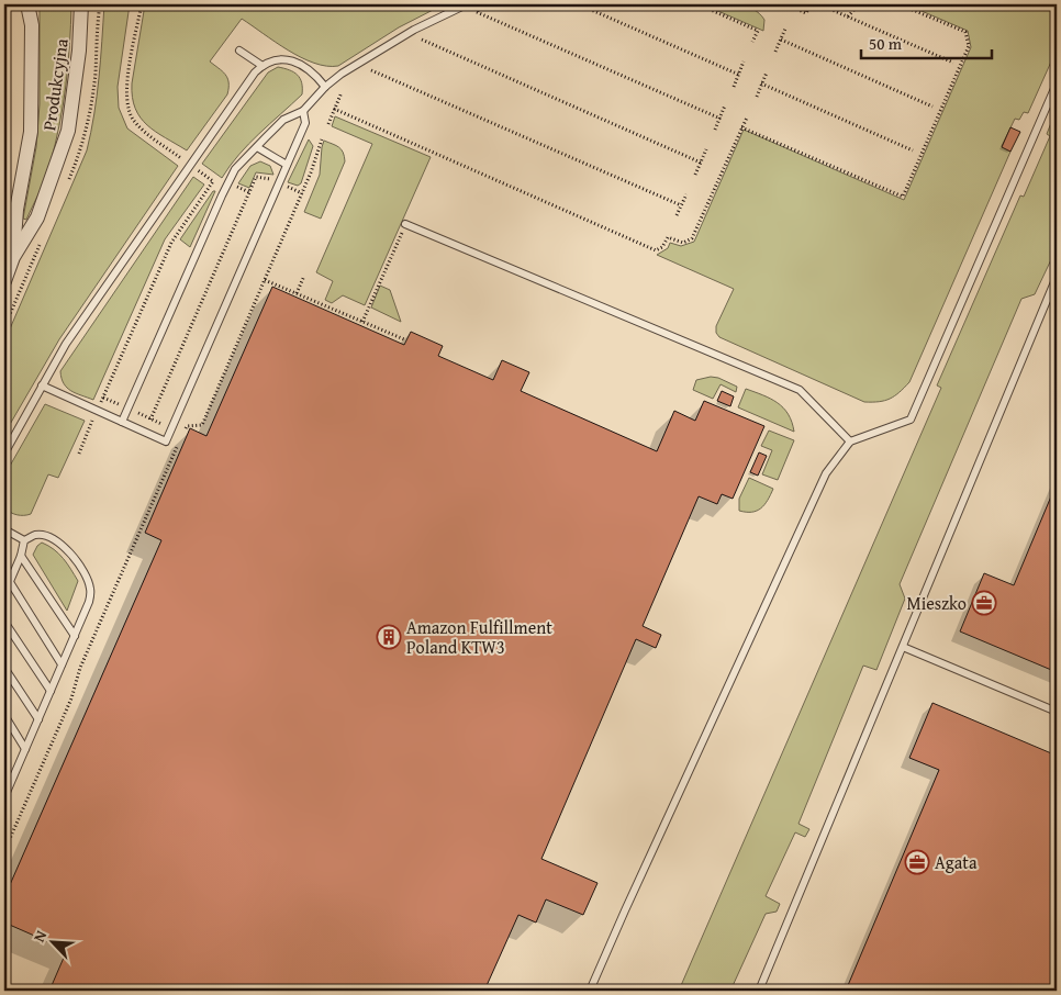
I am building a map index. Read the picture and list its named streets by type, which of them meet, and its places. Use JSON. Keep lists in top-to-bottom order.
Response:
{
  "streets": {
    "street": ["Produkcyjna"]
  },
  "places": {
    "office": ["Mieszko", "Agata"],
    "building": ["Amazon Fulfillment Poland KTW3"]
  },
  "scale_bar": "50 m",
  "north": "top left"
}
